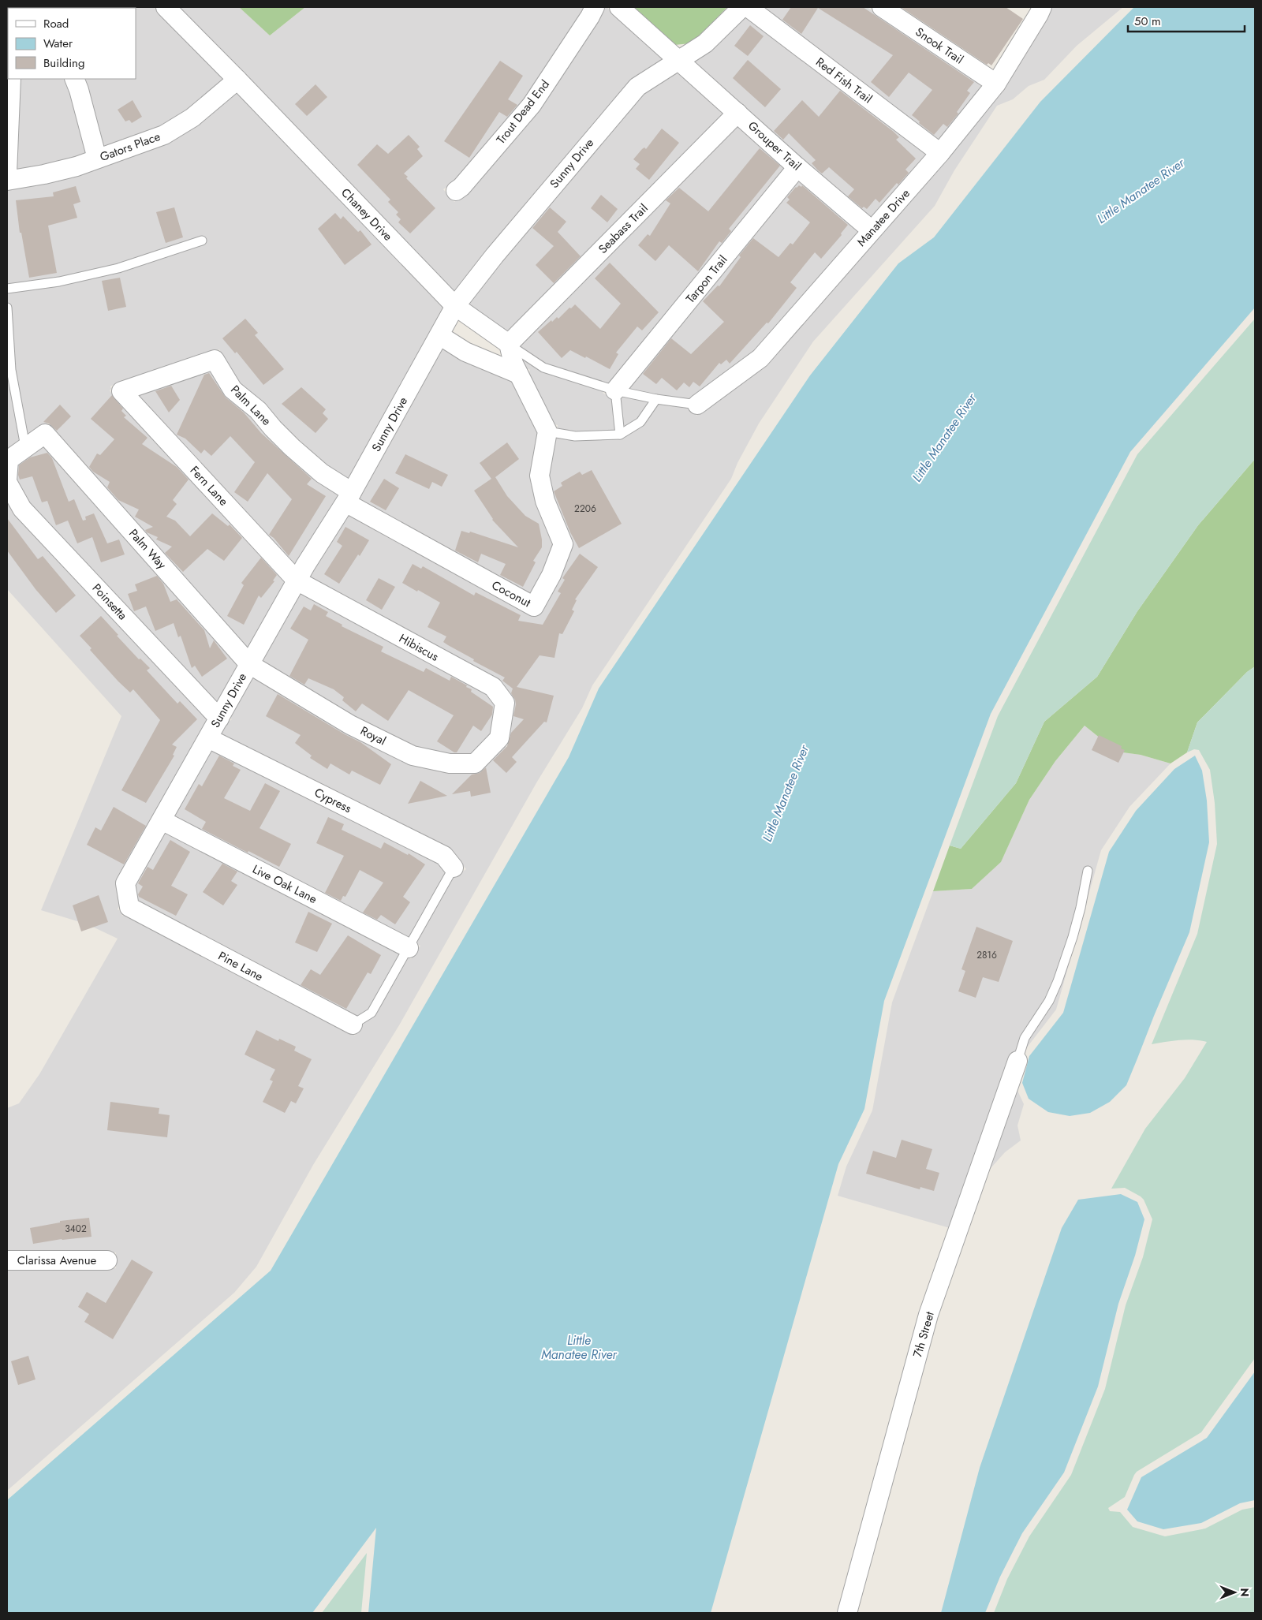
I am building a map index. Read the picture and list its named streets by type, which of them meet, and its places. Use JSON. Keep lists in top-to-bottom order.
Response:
{
  "streets": {
    "street": [
      "Snook Trail",
      "Red Fish Trail",
      "Trout Dead End",
      "Grouper Trail",
      "Gators Place",
      "Sunny Drive",
      "Chaney Drive",
      "Manatee Drive",
      "Seabass Trail",
      "Tarpon Trail",
      "Palm Lane",
      "Fern Lane",
      "Palm Way",
      "Coconut",
      "Poinsetta",
      "Hibiscus",
      "Royal",
      "Cypress",
      "Live Oak Lane",
      "Pine Lane",
      "Clarissa Avenue",
      "7th Street"
    ]
  },
  "crossings": [
    ["Snook Trail", "Manatee Drive"],
    ["Red Fish Trail", "Manatee Drive"],
    ["Grouper Trail", "Sunny Drive"],
    ["Grouper Trail", "Manatee Drive"],
    ["Grouper Trail", "Seabass Trail"],
    ["Grouper Trail", "Tarpon Trail"],
    ["Gators Place", "Chaney Drive"],
    ["Sunny Drive", "Chaney Drive"],
    ["Sunny Drive", "Palm Lane"],
    ["Sunny Drive", "Fern Lane"],
    ["Sunny Drive", "Palm Way"],
    ["Sunny Drive", "Coconut"],
    ["Sunny Drive", "Poinsetta"],
    ["Sunny Drive", "Hibiscus"],
    ["Sunny Drive", "Royal"],
    ["Sunny Drive", "Cypress"],
    ["Sunny Drive", "Live Oak Lane"],
    ["Sunny Drive", "Pine Lane"],
    ["Chaney Drive", "Seabass Trail"],
    ["Palm Lane", "Fern Lane"],
    ["Palm Lane", "Coconut"],
    ["Fern Lane", "Hibiscus"],
    ["Palm Way", "Poinsetta"],
    ["Palm Way", "Royal"],
    ["Hibiscus", "Royal"]
  ],
  "water": ["Little Manatee River"],
  "house_numbers": ["2206", "2816", "3402"],
  "legend": ["Road", "Water", "Building"],
  "scale_bar": "50 m",
  "north": "right"
}
